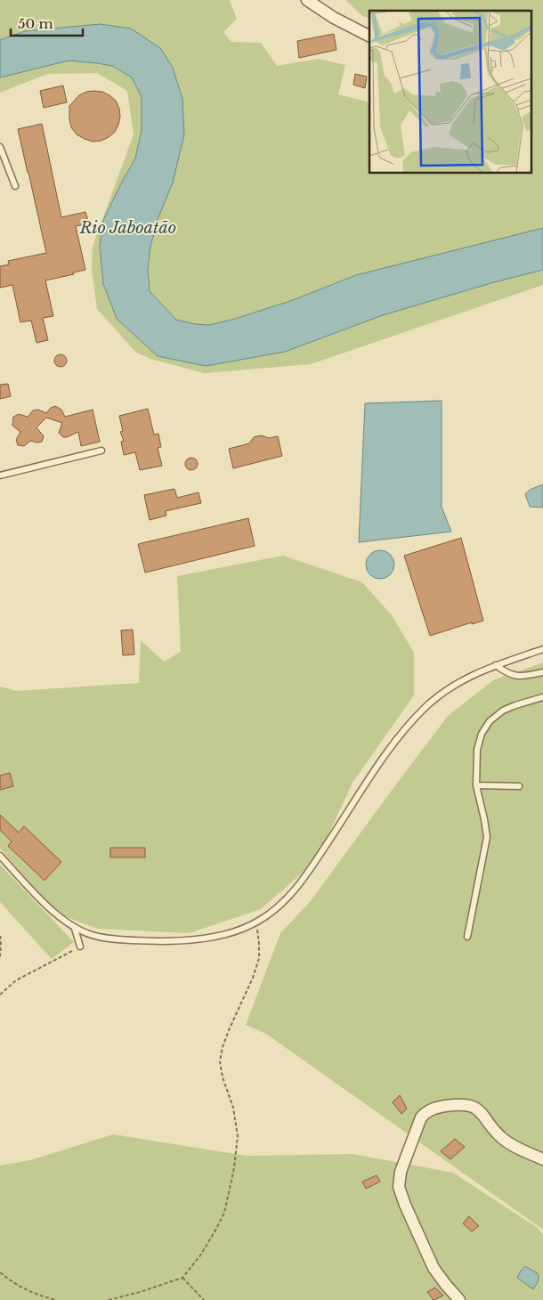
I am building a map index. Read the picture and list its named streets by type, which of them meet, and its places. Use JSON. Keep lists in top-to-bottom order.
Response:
{
  "water": ["Rio Jaboatão"],
  "scale_bar": "50 m"
}
